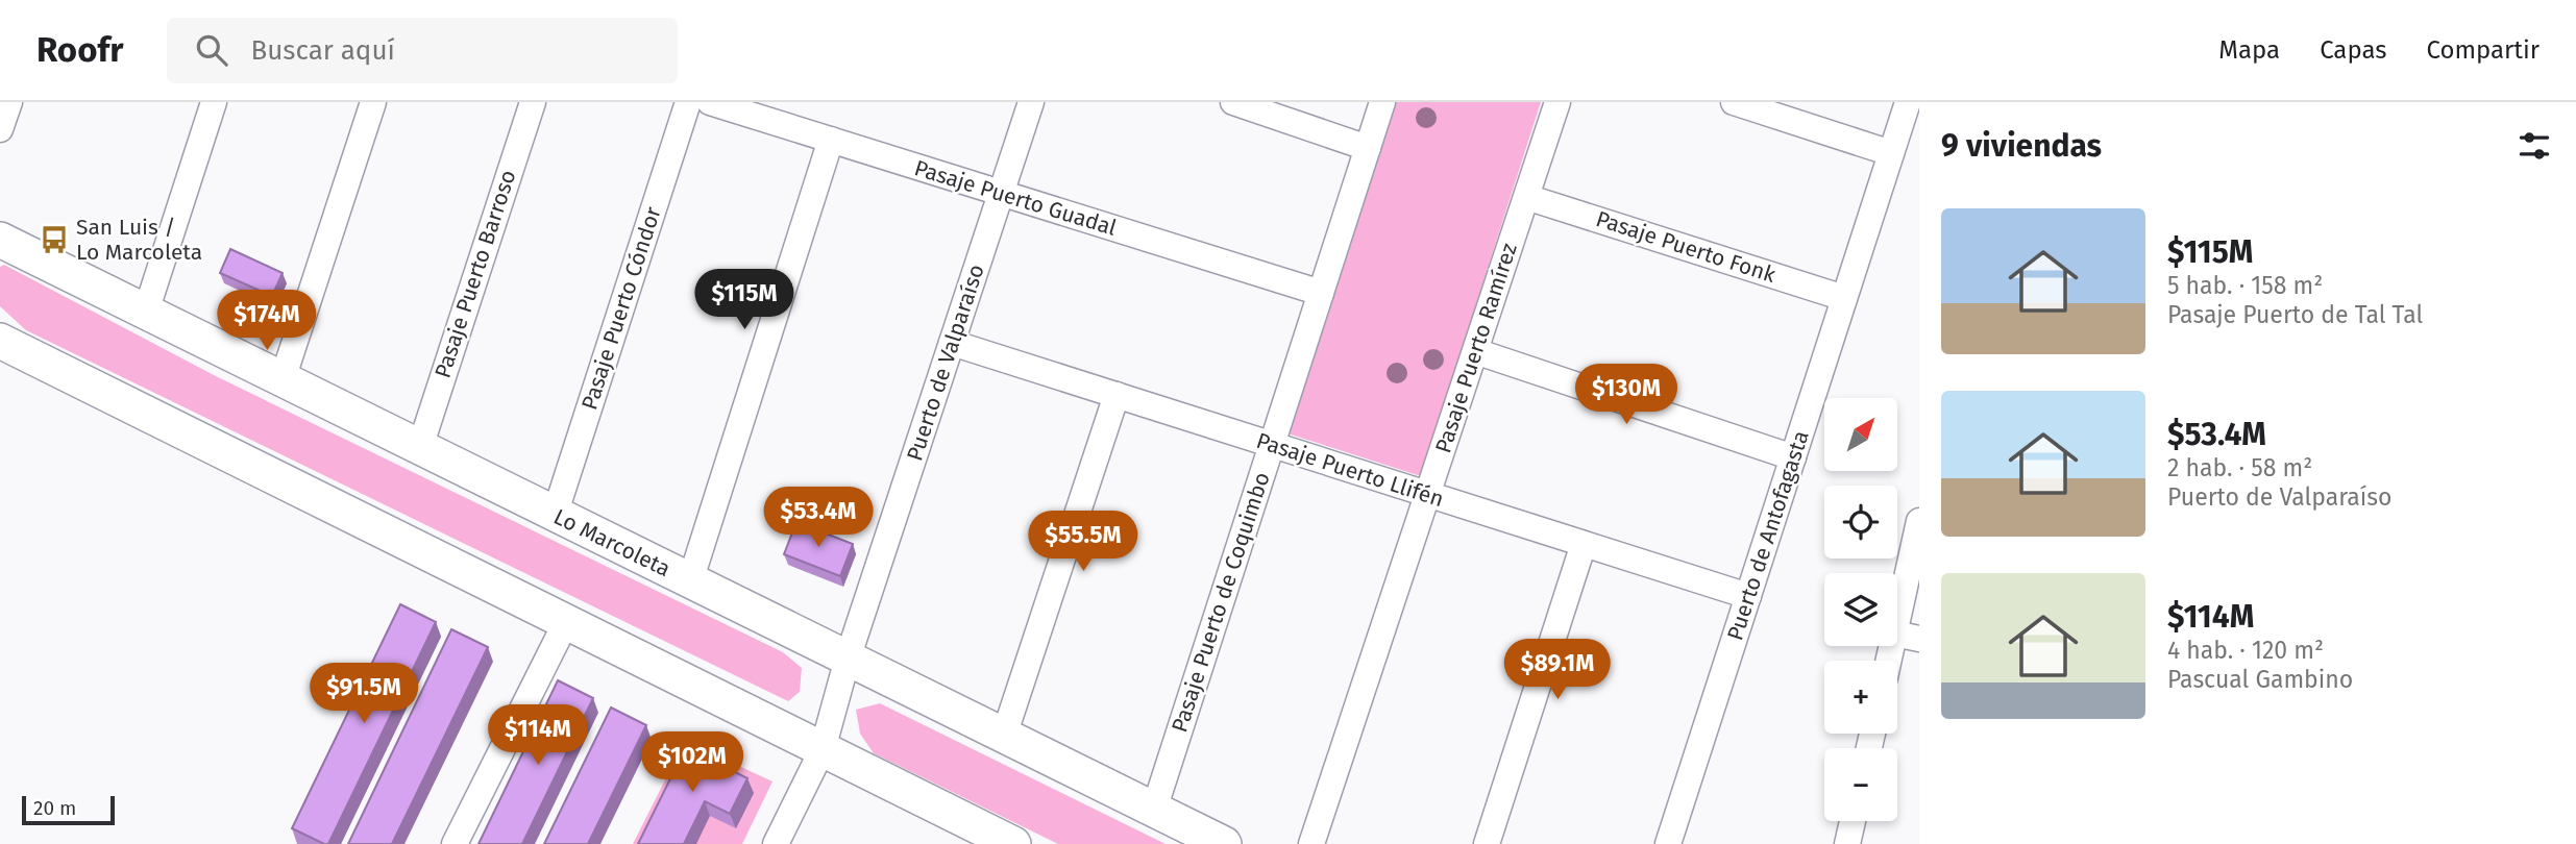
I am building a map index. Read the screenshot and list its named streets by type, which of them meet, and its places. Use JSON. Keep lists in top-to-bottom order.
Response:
{
  "streets": {
    "street": [
      "Pasaje Puerto Guadal",
      "Pasaje Puerto Fonk",
      "Pasaje Puerto Barroso",
      "Pasaje Puerto Cóndor",
      "Pasaje Puerto Ramírez",
      "Puerto de Valparaíso",
      "Pasaje Puerto Llifén",
      "Puerto de Antofagasta",
      "Lo Marcoleta",
      "Pasaje Puerto de Coquimbo"
    ]
  },
  "crossings": [
    ["Pasaje Puerto Guadal", "Puerto de Valparaíso"],
    ["Pasaje Puerto Guadal", "Pasaje Puerto de Coquimbo"],
    ["Pasaje Puerto Fonk", "Pasaje Puerto Ramírez"],
    ["Pasaje Puerto Fonk", "Puerto de Antofagasta"],
    ["Pasaje Puerto Barroso", "Lo Marcoleta"],
    ["Pasaje Puerto Cóndor", "Lo Marcoleta"],
    ["Pasaje Puerto Ramírez", "Pasaje Puerto Llifén"],
    ["Puerto de Valparaíso", "Pasaje Puerto Llifén"],
    ["Puerto de Valparaíso", "Lo Marcoleta"],
    ["Pasaje Puerto Llifén", "Puerto de Antofagasta"],
    ["Pasaje Puerto Llifén", "Pasaje Puerto de Coquimbo"],
    ["Lo Marcoleta", "Pasaje Puerto de Coquimbo"]
  ],
  "places": {
    "bus stop": ["San Luis / Lo Marcoleta"]
  },
  "scale_bar": "20 m",
  "north": "top right",
  "page": {
    "header": "Roofr",
    "search": "Buscar aquí",
    "nav": ["Mapa", "Capas", "Compartir"],
    "heading": "9 viviendas",
    "list": [
      {
        "name": "$115M",
        "note": "5 hab. · 158 m² · Pasaje Puerto de Tal Tal"
      },
      {
        "name": "$53.4M",
        "note": "2 hab. · 58 m² · Puerto de Valparaíso"
      },
      {
        "name": "$114M",
        "note": "4 hab. · 120 m² · Pascual Gambino"
      }
    ],
    "price": [
      "$115M",
      "$174M",
      "$130M",
      "$53.4M",
      "$55.5M",
      "$89.1M",
      "$91.5M",
      "$114M",
      "$102M"
    ],
    "map_buttons": ["+", "−"],
    "scale": "20 m"
  }
}
